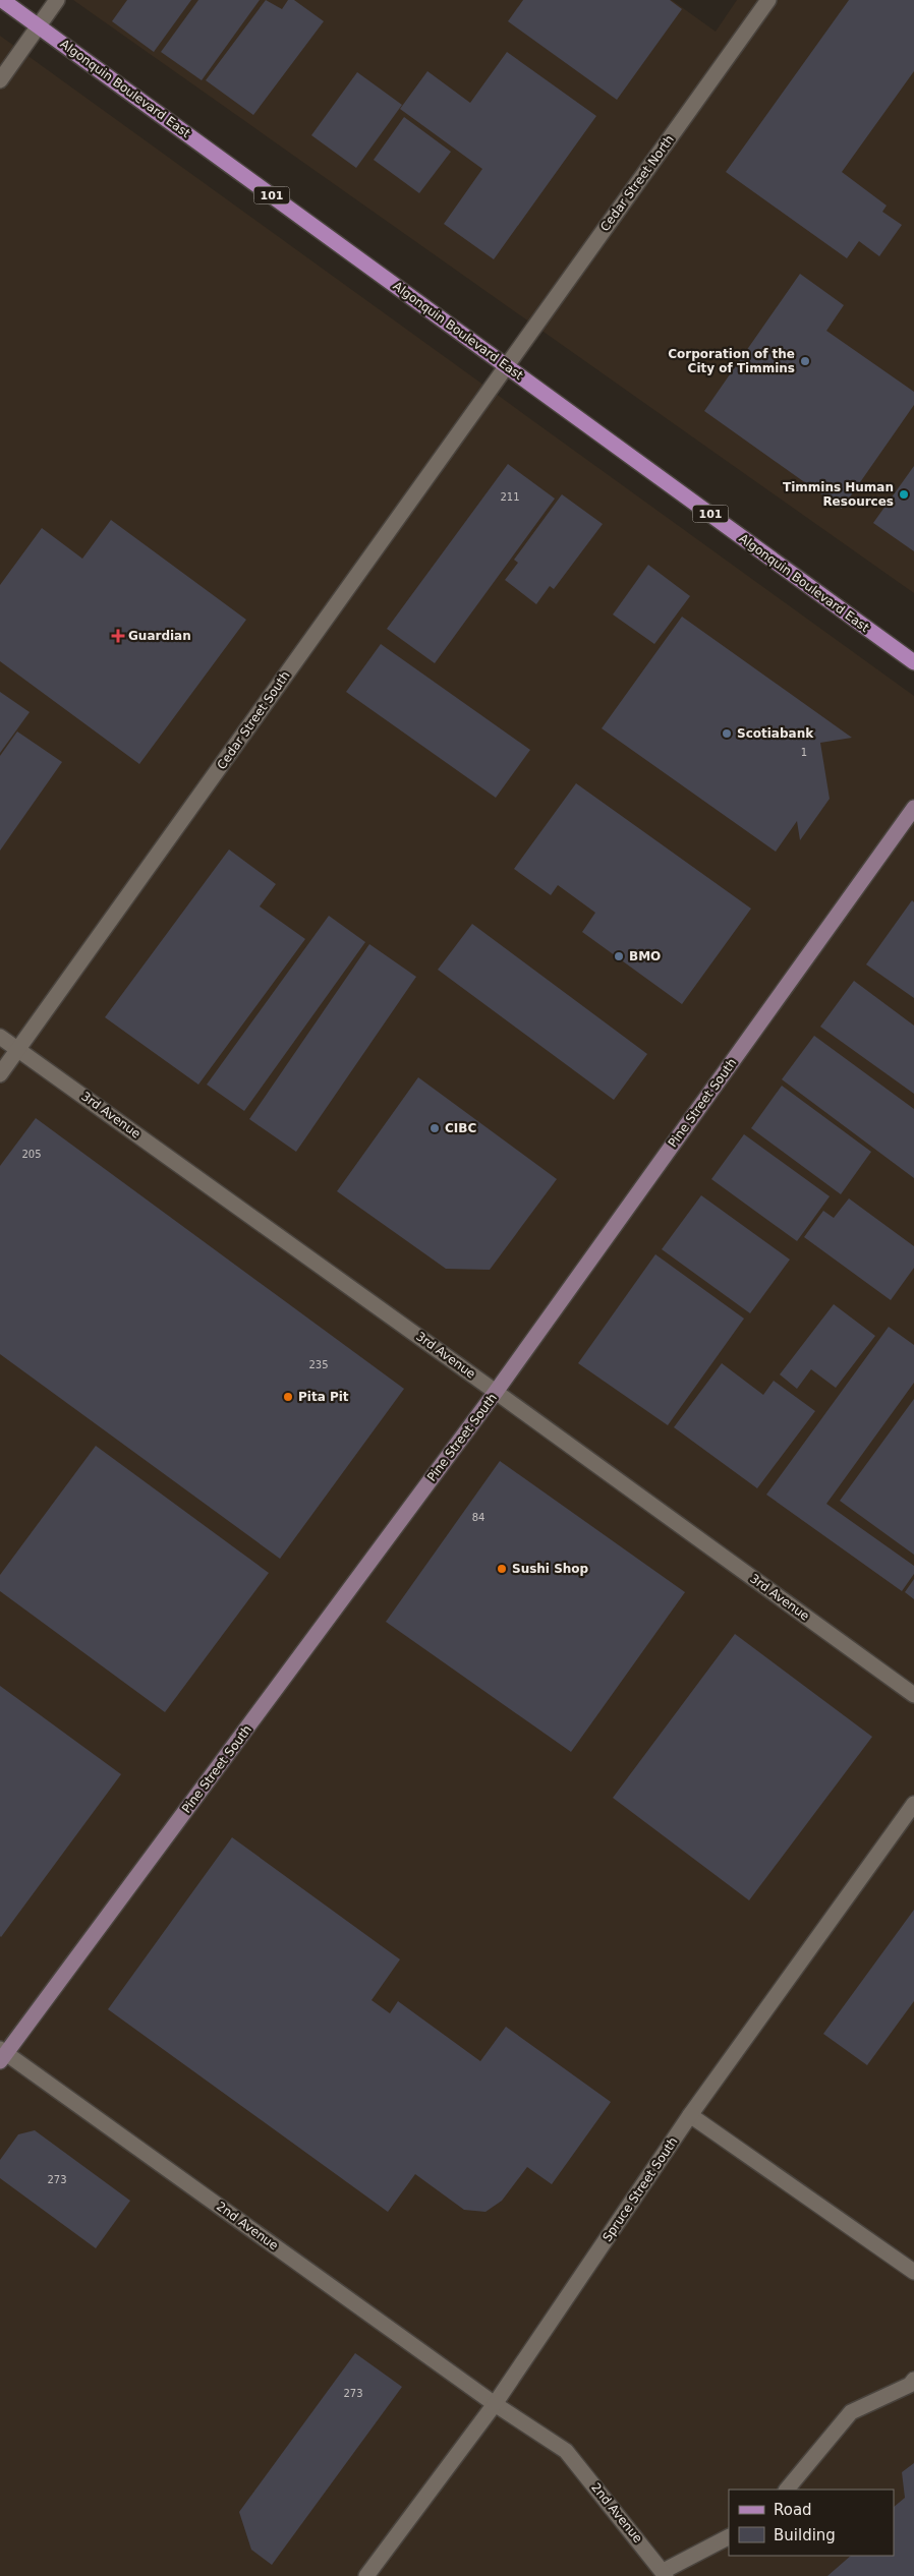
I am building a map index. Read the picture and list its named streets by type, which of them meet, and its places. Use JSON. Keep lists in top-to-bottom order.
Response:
{
  "streets": {
    "main road": ["Algonquin Boulevard East", "101"],
    "street": [
      "Cedar Street North",
      "Cedar Street South",
      "Pine Street South",
      "3rd Avenue",
      "Spruce Street South",
      "2nd Avenue"
    ]
  },
  "crossings": [
    ["Algonquin Boulevard East", "Cedar Street North"],
    ["Algonquin Boulevard East", "Cedar Street South"],
    ["Cedar Street North", "Cedar Street South"],
    ["Cedar Street South", "3rd Avenue"],
    ["Pine Street South", "3rd Avenue"],
    ["Pine Street South", "2nd Avenue"],
    ["Spruce Street South", "2nd Avenue"]
  ],
  "places": {
    "other": [
      "Corporation of the City of Timmins",
      "Timmins Human Resources",
      "Scotiabank",
      "BMO",
      "CIBC",
      "Pita Pit",
      "Sushi Shop"
    ],
    "health": ["Guardian"]
  },
  "house_numbers": [
    "211",
    "1",
    "205",
    "235",
    "84",
    "273",
    "273"
  ],
  "legend": ["Road", "Building"]
}
